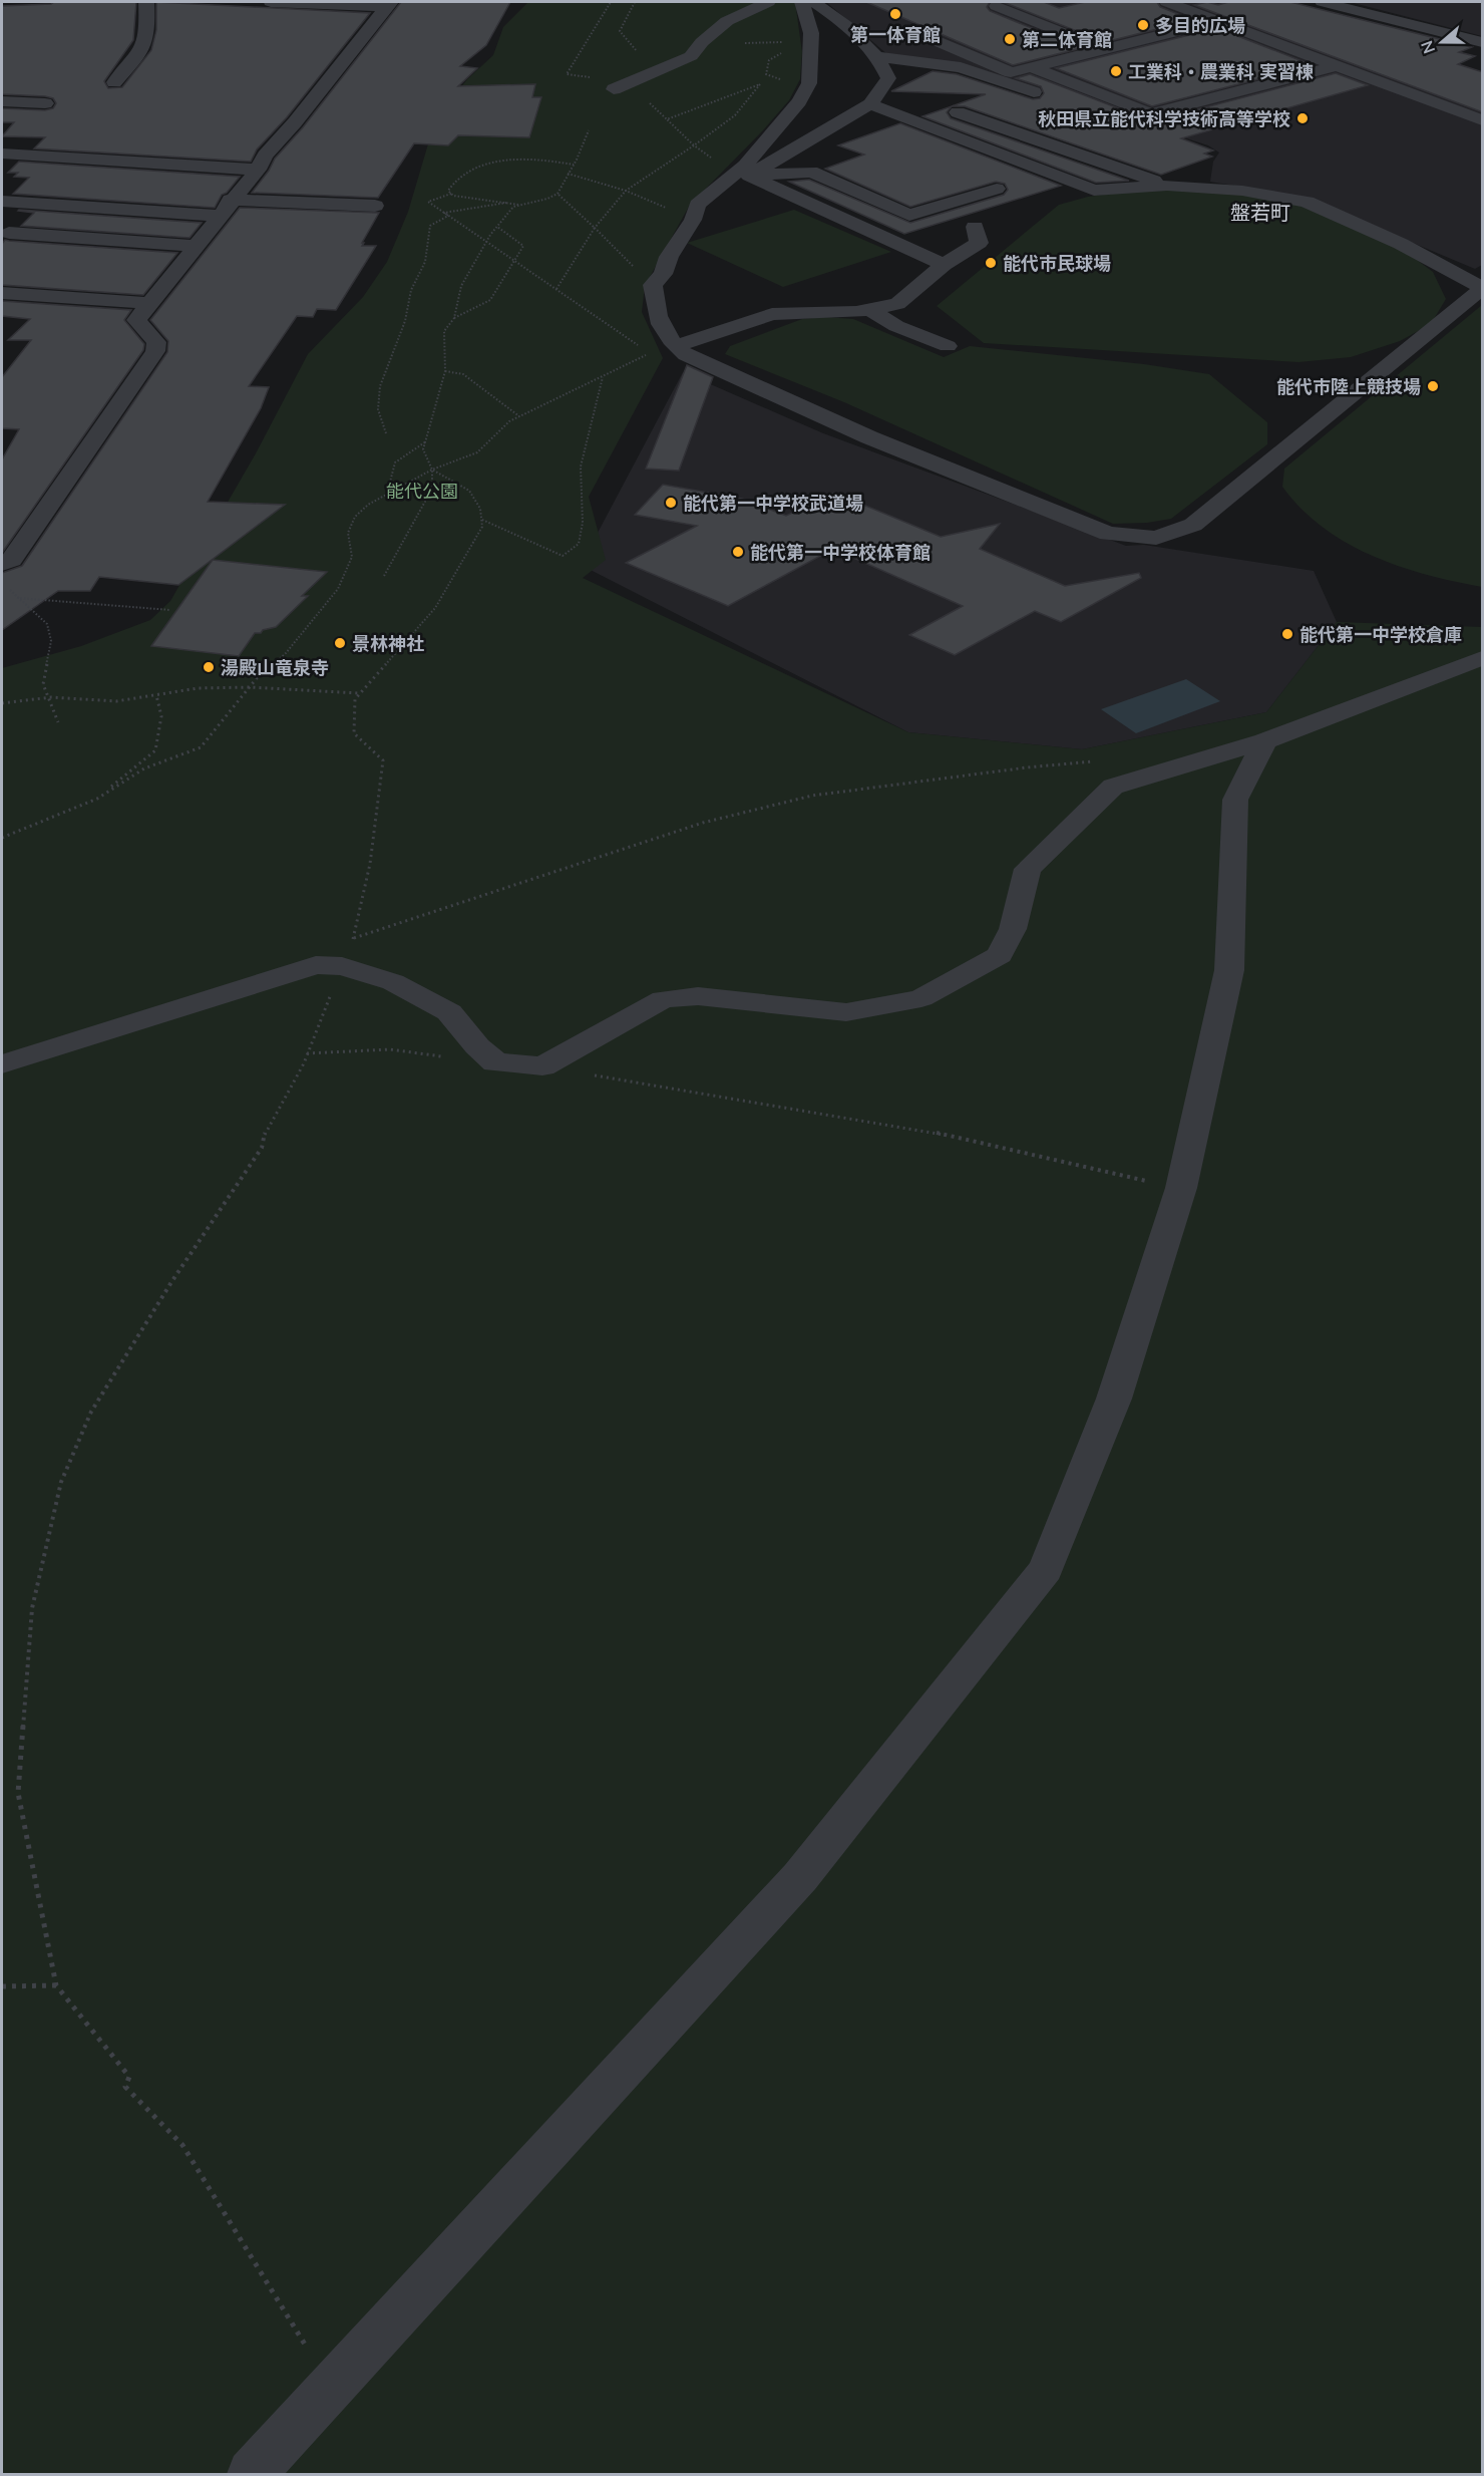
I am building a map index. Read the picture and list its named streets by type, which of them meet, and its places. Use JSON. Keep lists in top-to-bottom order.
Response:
{
  "districts": ["盤若町"],
  "parks": ["能代公園"],
  "places": [
    "第一体育館",
    "多目的広場",
    "第二体育館",
    "工業科・農業科 実習棟",
    "秋田県立能代科学技術高等学校",
    "能代市民球場",
    "能代市陸上競技場",
    "能代第一中学校武道場",
    "能代第一中学校体育館",
    "能代第一中学校倉庫",
    "景林神社",
    "湯殿山竜泉寺"
  ],
  "north": "left"
}
